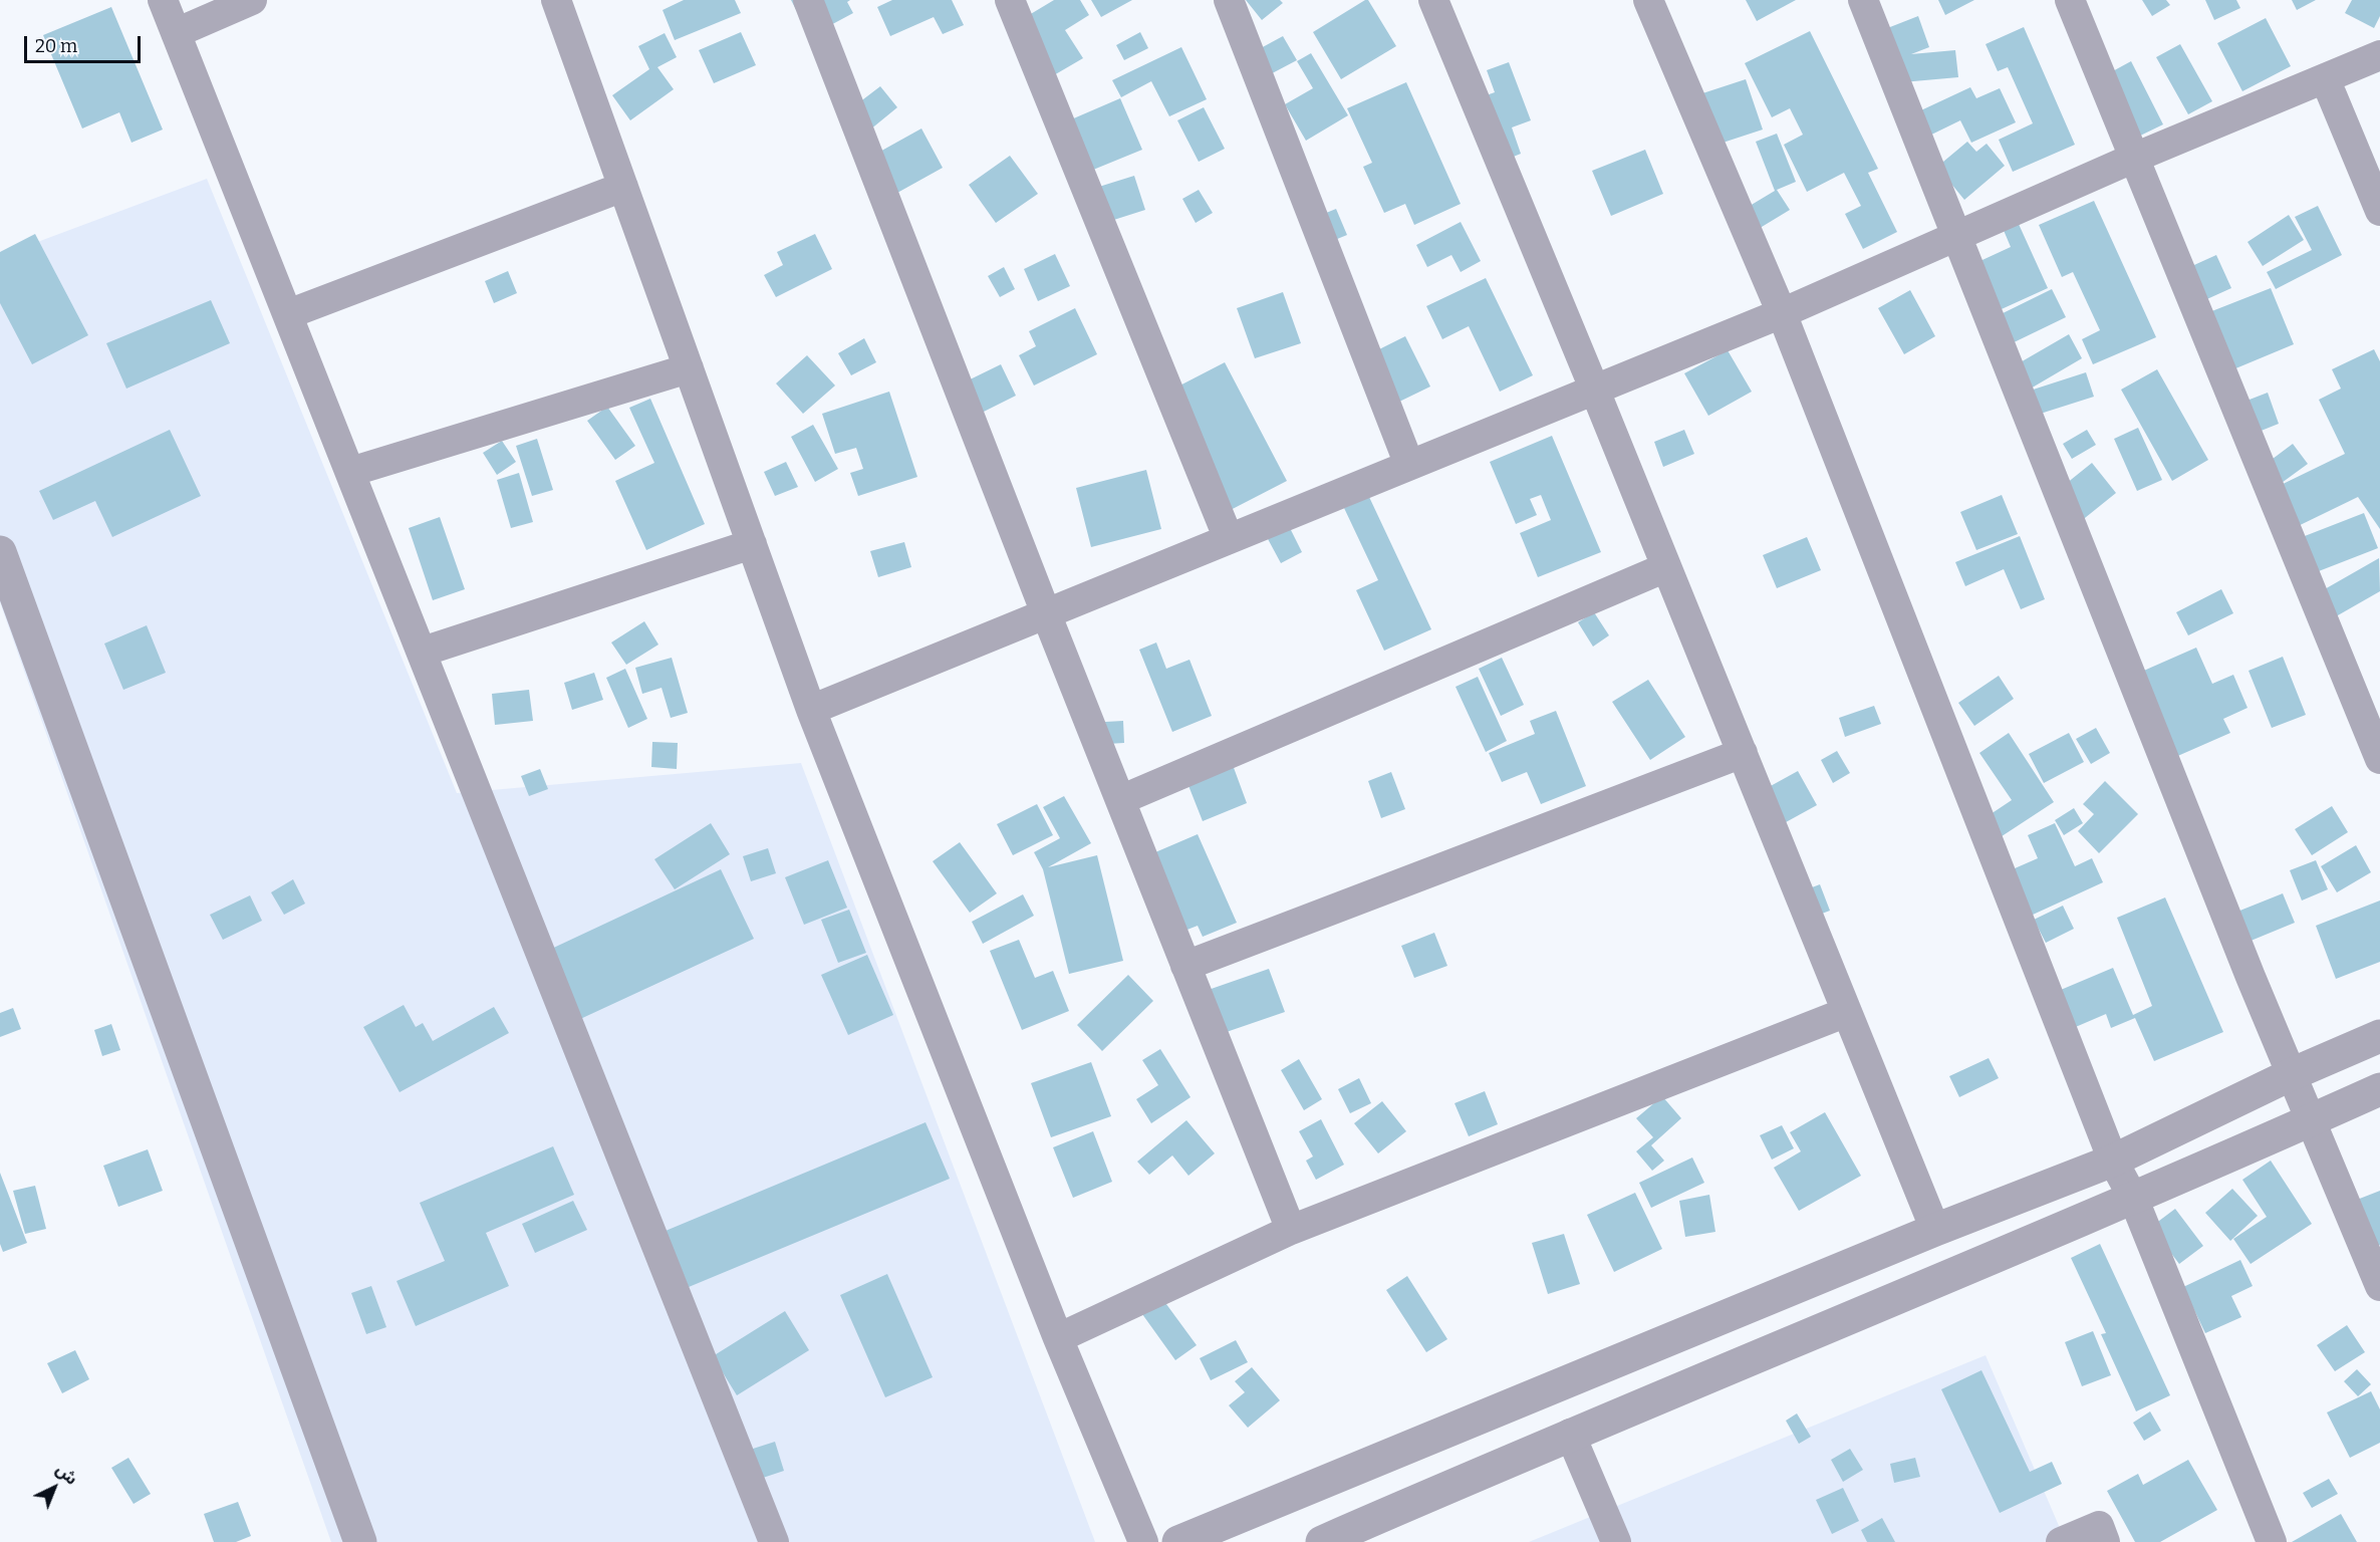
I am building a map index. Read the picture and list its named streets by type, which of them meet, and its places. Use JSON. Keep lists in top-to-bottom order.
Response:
{
  "scale_bar": "20 m",
  "north": "top right"
}
